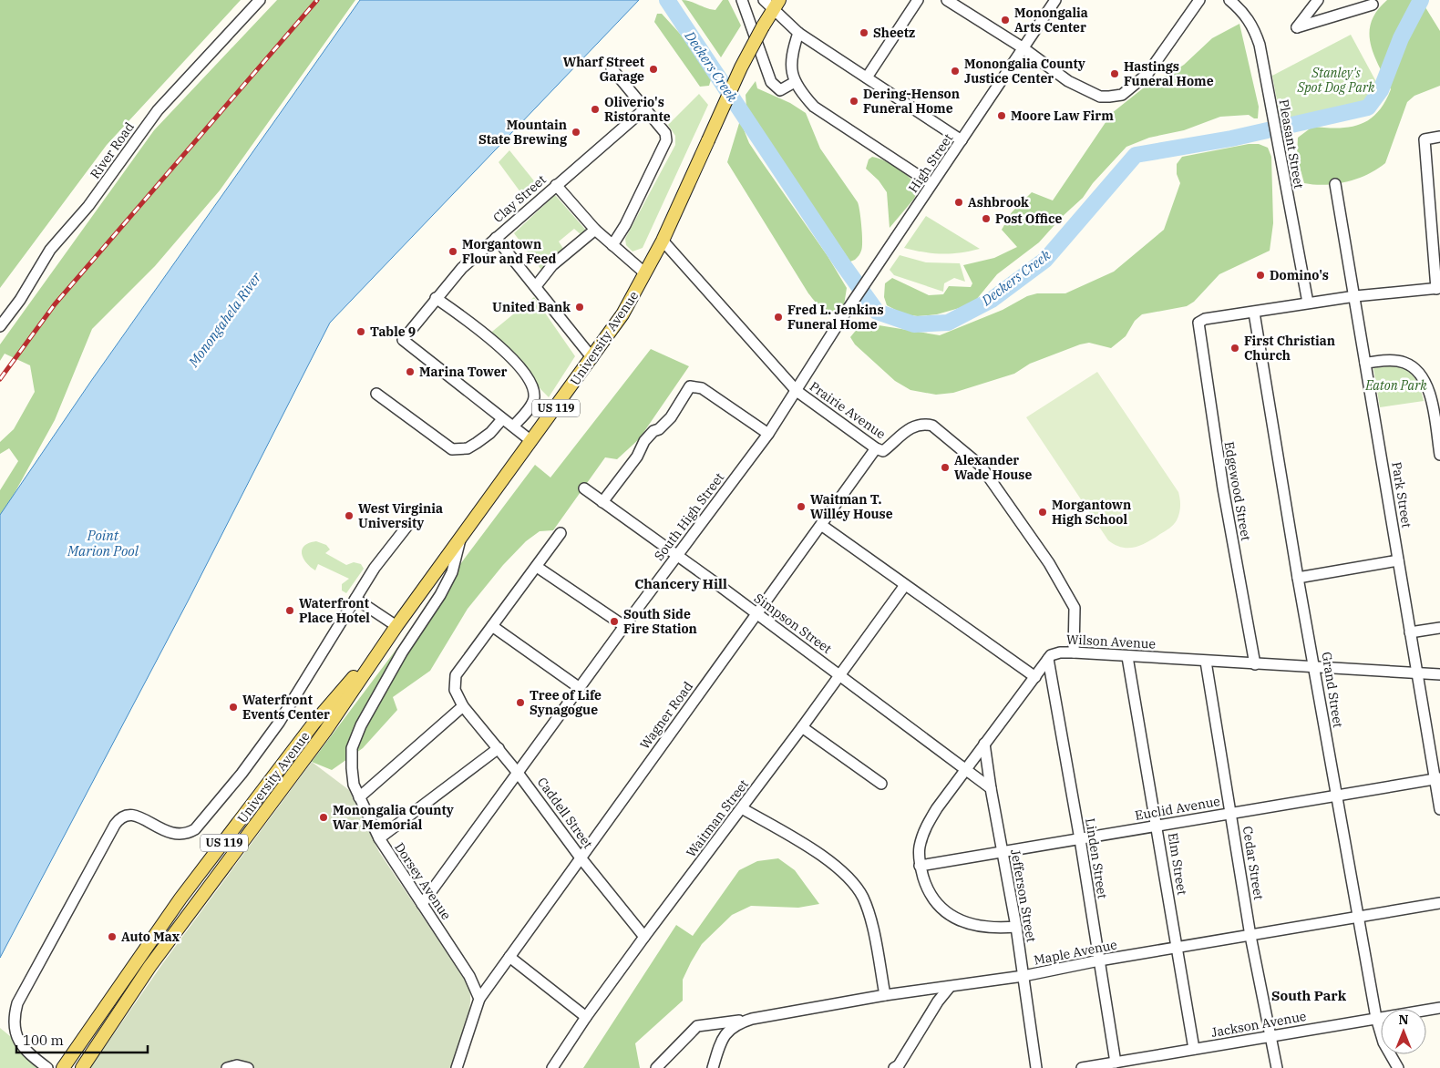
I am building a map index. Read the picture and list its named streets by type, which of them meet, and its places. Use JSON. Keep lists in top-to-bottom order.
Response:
{
  "streets": {
    "main road": ["University Avenue", "US 119"],
    "street": [
      "Pleasant Street",
      "River Road",
      "High Street",
      "Clay Street",
      "Prairie Avenue",
      "Edgewood Street",
      "Park Street",
      "South High Street",
      "Simpson Street",
      "Wilson Avenue",
      "Grand Street",
      "Wagner Road",
      "Euclid Avenue",
      "Caddell Street",
      "Waitman Street",
      "Linden Street",
      "Cedar Street",
      "Elm Street",
      "Dorsey Avenue",
      "Jefferson Street",
      "Maple Avenue",
      "Jackson Avenue"
    ]
  },
  "crossings": [
    ["High Street", "South High Street"],
    ["University Avenue", "Prairie Avenue"],
    ["University Avenue", "Dorsey Avenue"],
    ["Prairie Avenue", "South High Street"],
    ["Prairie Avenue", "Wilson Avenue"],
    ["Prairie Avenue", "Wagner Road"],
    ["Edgewood Street", "Wilson Avenue"],
    ["Edgewood Street", "Grand Street"],
    ["Park Street", "Wilson Avenue"],
    ["Park Street", "Euclid Avenue"],
    ["South High Street", "Simpson Street"],
    ["South High Street", "Caddell Street"],
    ["South High Street", "Dorsey Avenue"],
    ["Simpson Street", "Wagner Road"],
    ["Simpson Street", "Waitman Street"],
    ["Wilson Avenue", "Grand Street"],
    ["Wilson Avenue", "Linden Street"],
    ["Wilson Avenue", "Cedar Street"],
    ["Wilson Avenue", "Elm Street"],
    ["Grand Street", "Euclid Avenue"],
    ["Grand Street", "Maple Avenue"],
    ["Grand Street", "Jackson Avenue"],
    ["Wagner Road", "Caddell Street"],
    ["Wagner Road", "Dorsey Avenue"],
    ["Euclid Avenue", "Linden Street"],
    ["Euclid Avenue", "Cedar Street"],
    ["Euclid Avenue", "Elm Street"],
    ["Euclid Avenue", "Jefferson Street"],
    ["Caddell Street", "Waitman Street"],
    ["Linden Street", "Maple Avenue"],
    ["Linden Street", "Jackson Avenue"],
    ["Cedar Street", "Maple Avenue"],
    ["Cedar Street", "Jackson Avenue"],
    ["Elm Street", "Maple Avenue"],
    ["Elm Street", "Jackson Avenue"],
    ["Jefferson Street", "Maple Avenue"]
  ],
  "districts": ["Chancery Hill", "South Park"],
  "water": ["Deckers Creek", "Monongahela River", "Point Marion Pool"],
  "parks": ["Stanley's Spot Dog Park", "Eaton Park"],
  "places": [
    "Monongalia Arts Center",
    "Sheetz",
    "Wharf Street Garage",
    "Monongalia County Justice Center",
    "Hastings Funeral Home",
    "Dering-Henson Funeral Home",
    "Oliverio's Ristorante",
    "Moore Law Firm",
    "Mountain State Brewing",
    "Ashbrook",
    "Post Office",
    "Morgantown Flour and Feed",
    "Domino's",
    "United Bank",
    "Fred L. Jenkins Funeral Home",
    "Table 9",
    "First Christian Church",
    "Marina Tower",
    "Alexander Wade House",
    "Waitman T. Willey House",
    "Morgantown High School",
    "West Virginia University",
    "Waterfront Place Hotel",
    "South Side Fire Station",
    "Tree of Life Synagogue",
    "Waterfront Events Center",
    "Monongalia County War Memorial",
    "Auto Max"
  ],
  "scale_bar": "100 m",
  "north": "top"
}
